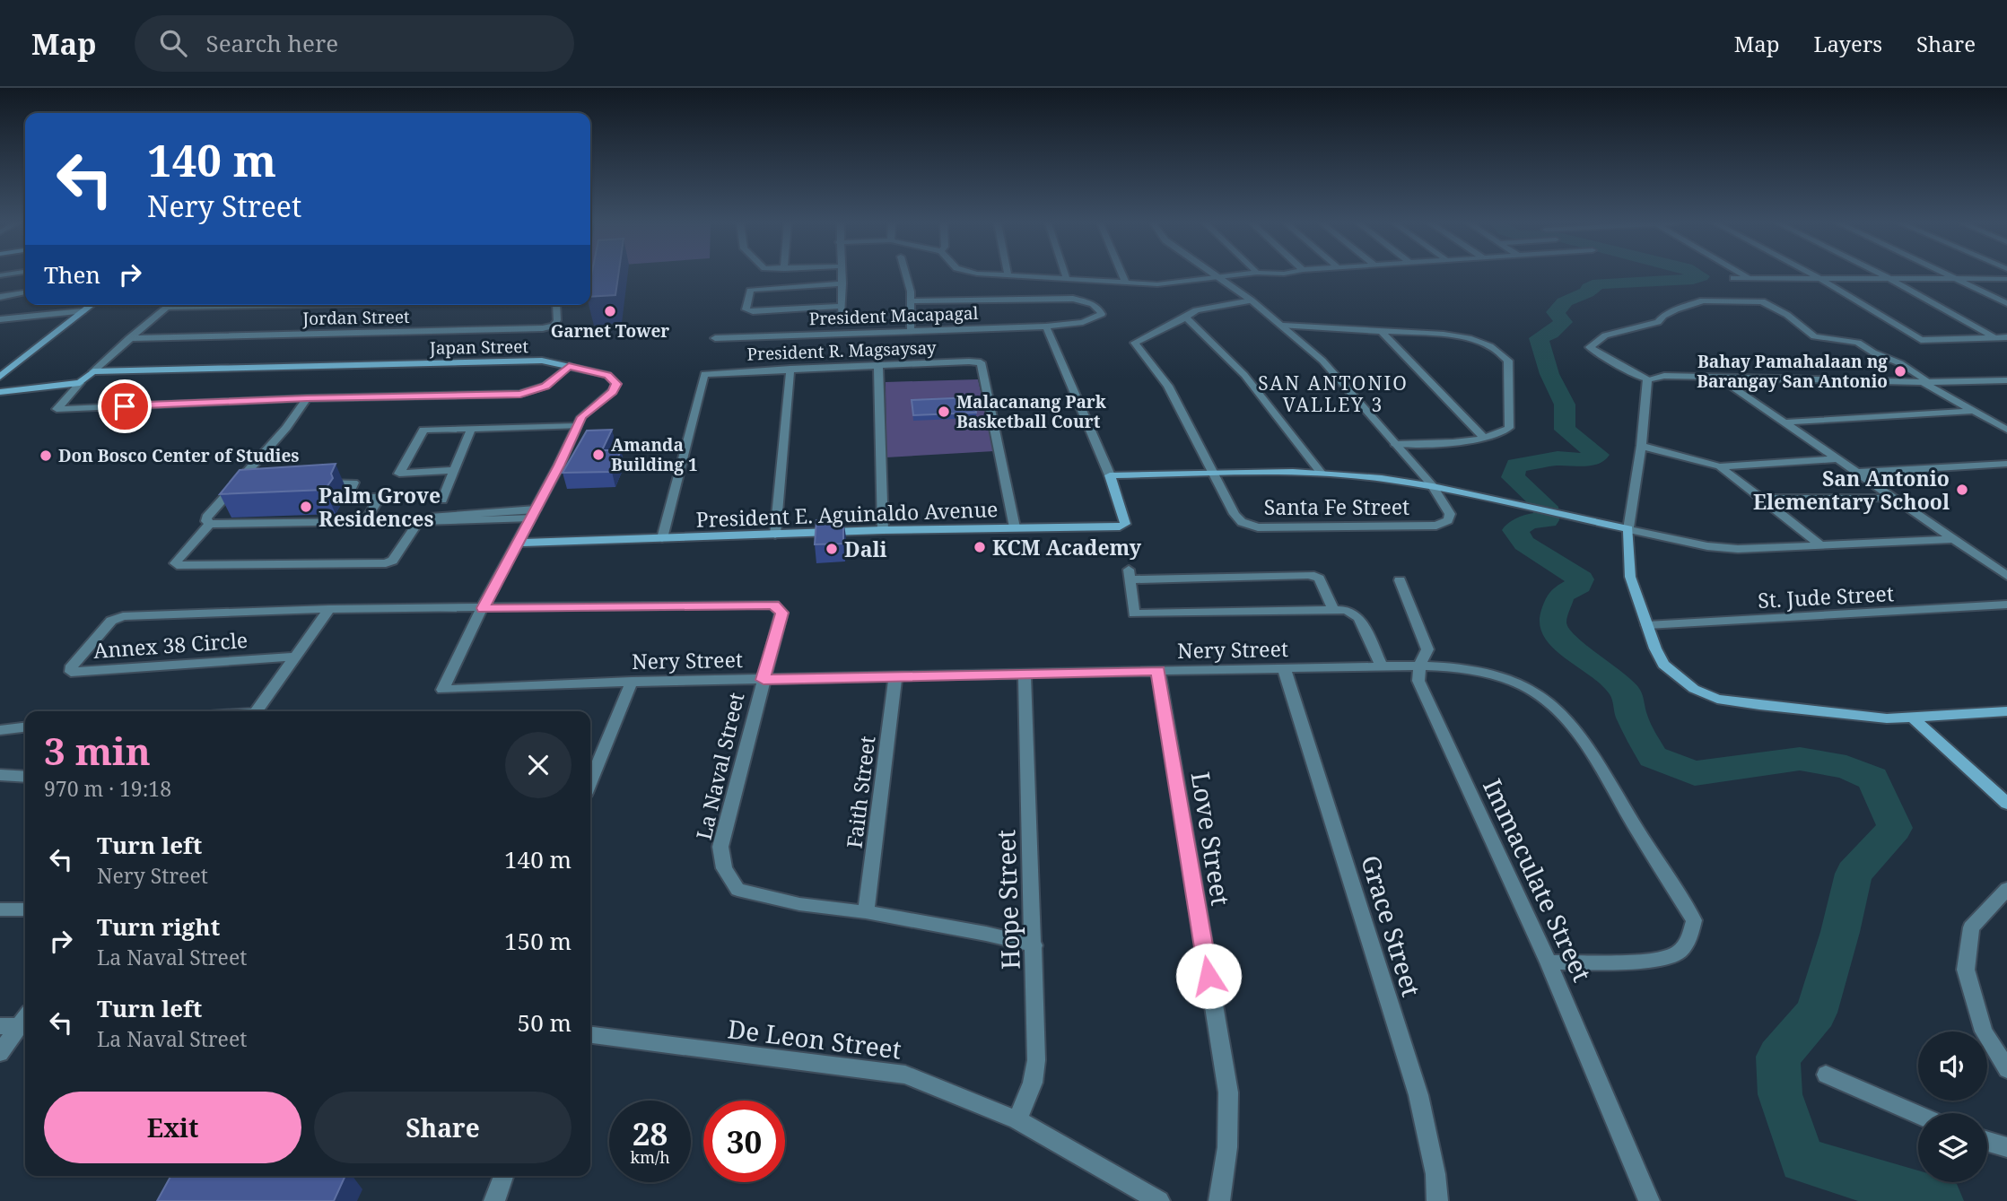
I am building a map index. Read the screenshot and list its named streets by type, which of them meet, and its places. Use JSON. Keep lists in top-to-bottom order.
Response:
{
  "streets": {
    "main road": ["Japan Street", "President E. Aguinaldo Avenue"],
    "street": [
      "President Macapagal",
      "Jordan Street",
      "President R. Magsaysay",
      "Santa Fe Street",
      "St. Jude Street",
      "Annex 38 Circle",
      "Nery Street",
      "La Naval Street",
      "Faith Street",
      "Love Street",
      "Immaculate Street",
      "Hope Street",
      "Grace Street",
      "De Leon Street"
    ]
  },
  "crossings": [
    ["President R. Magsaysay", "President E. Aguinaldo Avenue"],
    ["Nery Street", "La Naval Street"],
    ["Nery Street", "Faith Street"],
    ["Nery Street", "Love Street"],
    ["Nery Street", "Immaculate Street"],
    ["Nery Street", "Hope Street"],
    ["Nery Street", "Grace Street"],
    ["La Naval Street", "Faith Street"],
    ["La Naval Street", "Hope Street"],
    ["Hope Street", "De Leon Street"]
  ],
  "districts": ["SAN ANTONIO VALLEY 3"],
  "places": [
    "Garnet Tower",
    "Bahay Pamahalaan ng Barangay San Antonio",
    "Malacanang Park Basketball Court",
    "Amanda Building 1",
    "Don Bosco Center of Studies",
    "San Antonio Elementary School",
    "Palm Grove Residences",
    "KCM Academy",
    "Dali"
  ],
  "page": {
    "header": "Map",
    "search": "Search here",
    "nav": ["Map", "Layers", "Share"],
    "turn": ["140 m", "Nery Street"],
    "then": "Then",
    "heading": ["3 min", "970 m · 19:18"],
    "list": [
      {
        "name": "Turn left",
        "note": "Nery Street",
        "value": "140 m"
      },
      {
        "name": "Turn right",
        "note": "La Naval Street",
        "value": "150 m"
      },
      {
        "name": "Turn left",
        "note": "La Naval Street",
        "value": "50 m"
      }
    ],
    "buttons": ["Exit", "Share"],
    "speed": "28 km/h",
    "limit": "30"
  }
}
